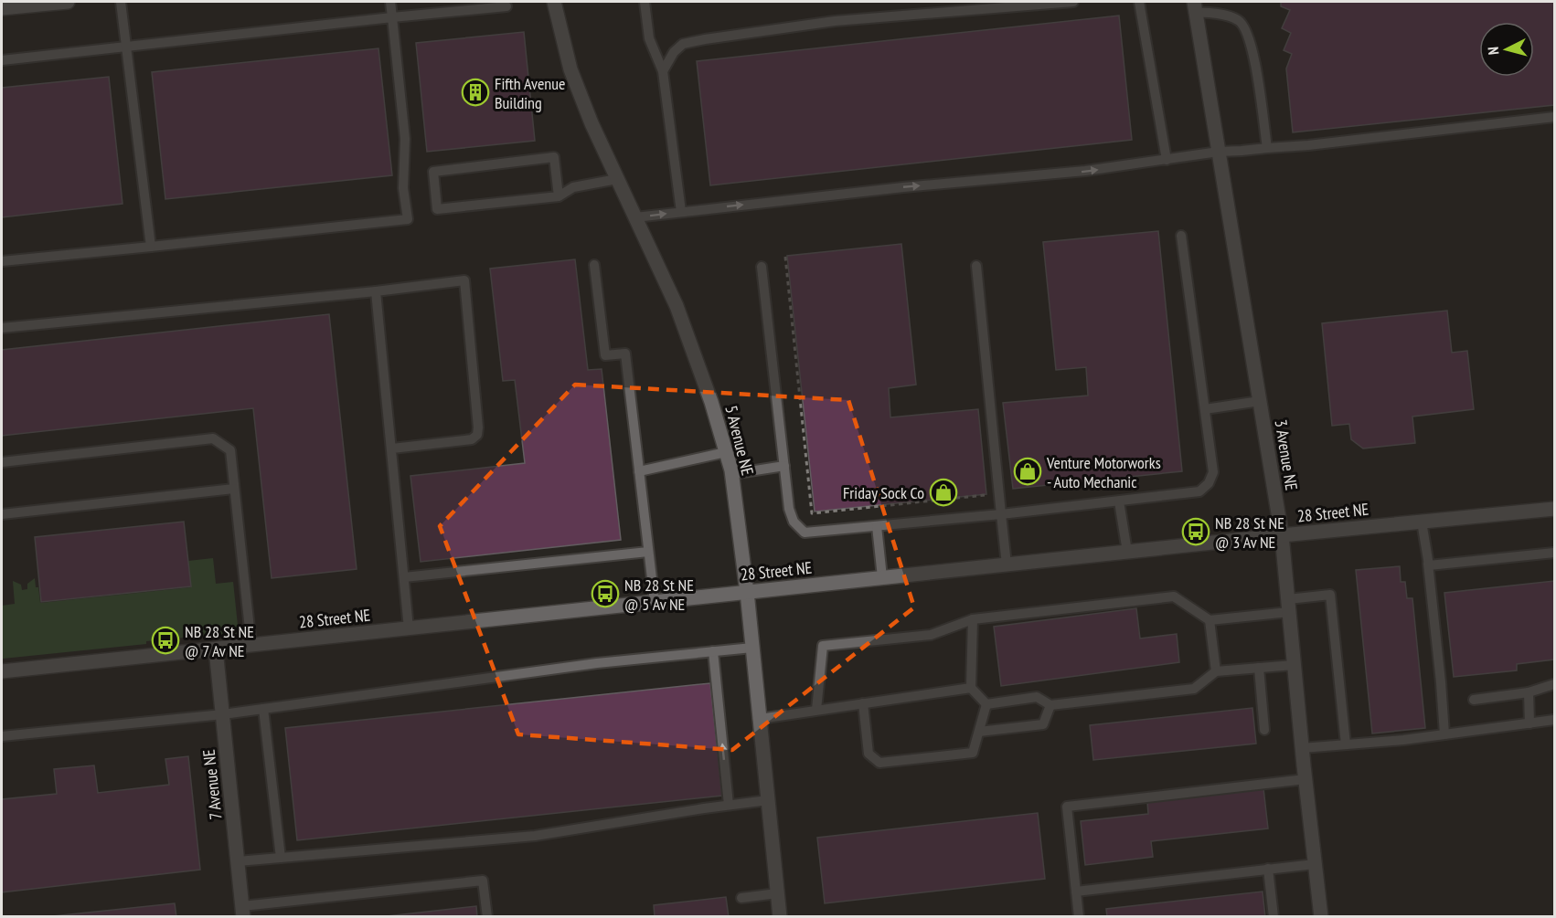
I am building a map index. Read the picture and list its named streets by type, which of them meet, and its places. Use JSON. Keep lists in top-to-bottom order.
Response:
{
  "streets": {
    "street": [
      "5 Avenue NE",
      "3 Avenue NE",
      "28 Street NE",
      "7 Avenue NE"
    ]
  },
  "crossings": [
    ["5 Avenue NE", "28 Street NE"],
    ["3 Avenue NE", "28 Street NE"],
    ["28 Street NE", "7 Avenue NE"]
  ],
  "places": {
    "building": ["Fifth Avenue Building"],
    "shop": ["Venture Motorworks - Auto Mechanic", "Friday Sock Co"],
    "bus stop": ["NB 28 St NE @ 3 Av NE", "NB 28 St NE @ 5 Av NE", "NB 28 St NE @ 7 Av NE"]
  },
  "north": "left"
}
